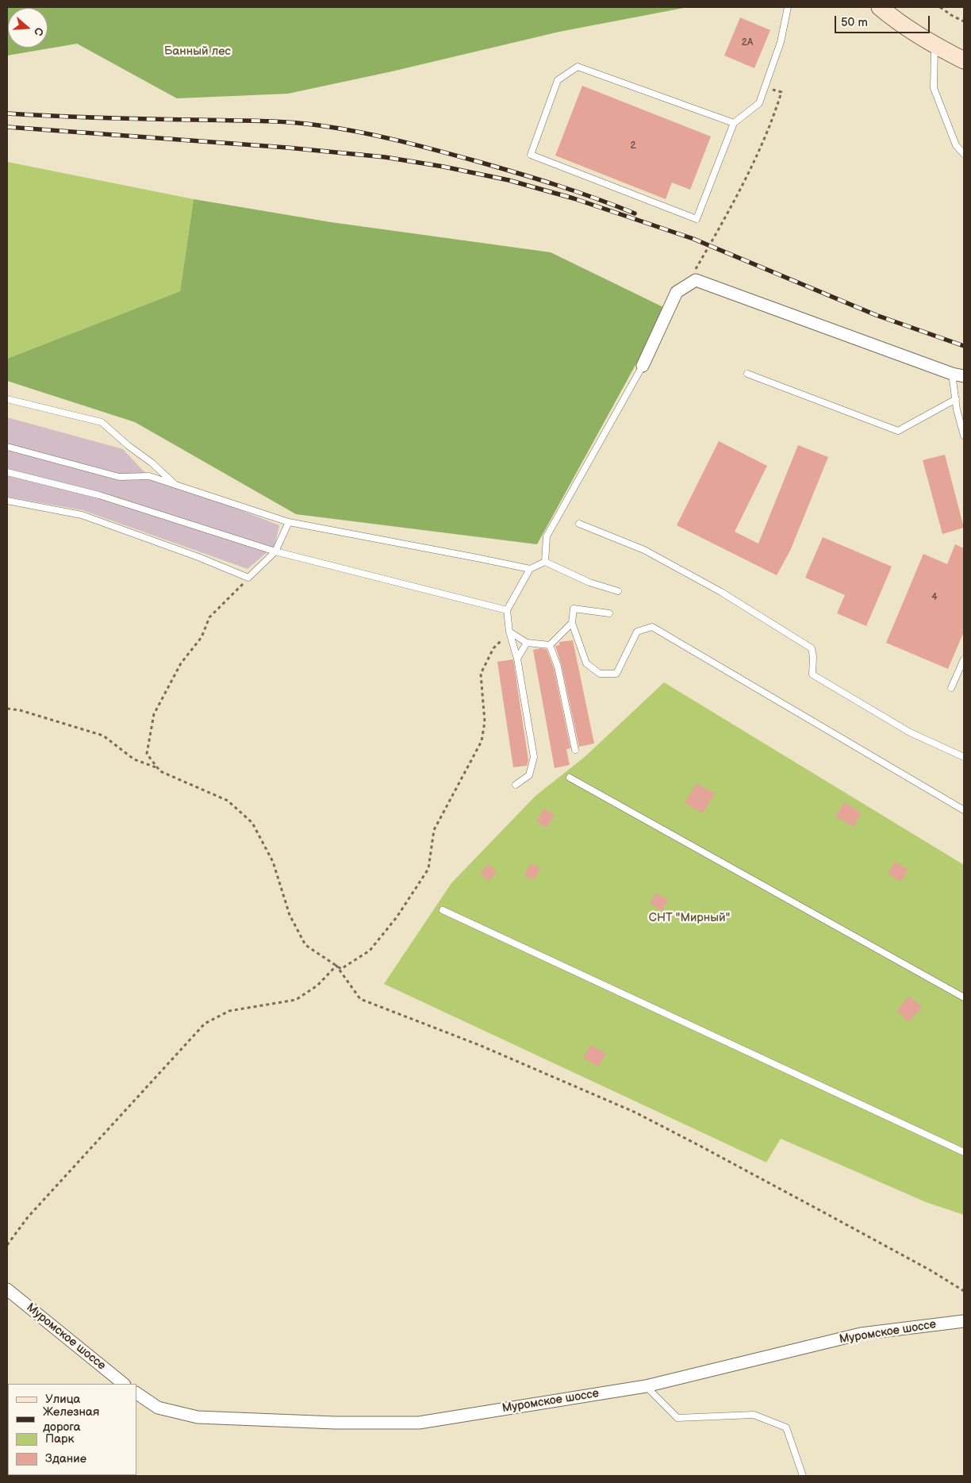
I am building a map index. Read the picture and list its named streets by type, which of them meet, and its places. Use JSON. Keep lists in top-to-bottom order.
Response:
{
  "streets": {
    "street": ["Муромское шоссе"]
  },
  "parks": ["Банный лес", "СНТ \"Мирный\""],
  "house_numbers": ["2А", "2", "4"],
  "legend": [
    "Улица",
    "Железная дорога",
    "Парк",
    "Здание"
  ],
  "scale_bar": "50 m",
  "north": "right"
}
